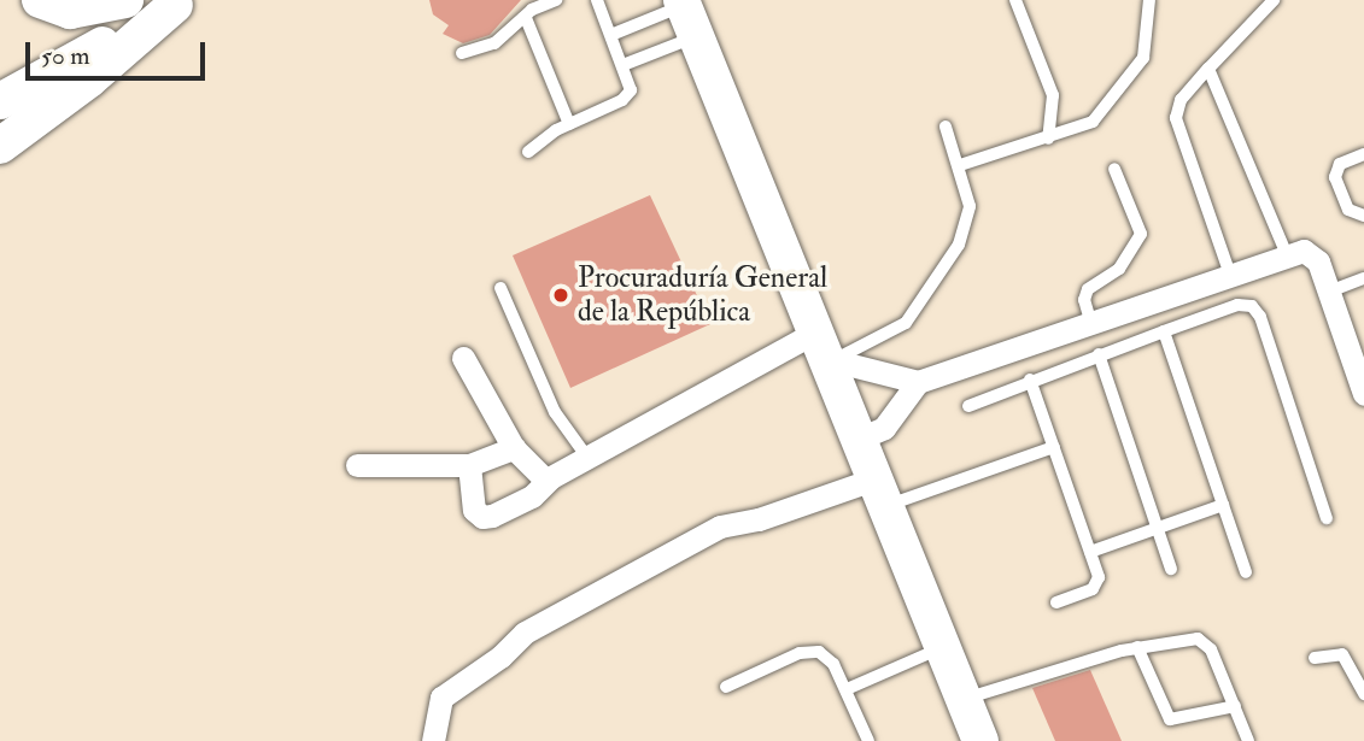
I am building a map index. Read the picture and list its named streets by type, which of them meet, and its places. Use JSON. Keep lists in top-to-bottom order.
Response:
{
  "places": ["Procuraduría General de la República"],
  "scale_bar": "50 m"
}
